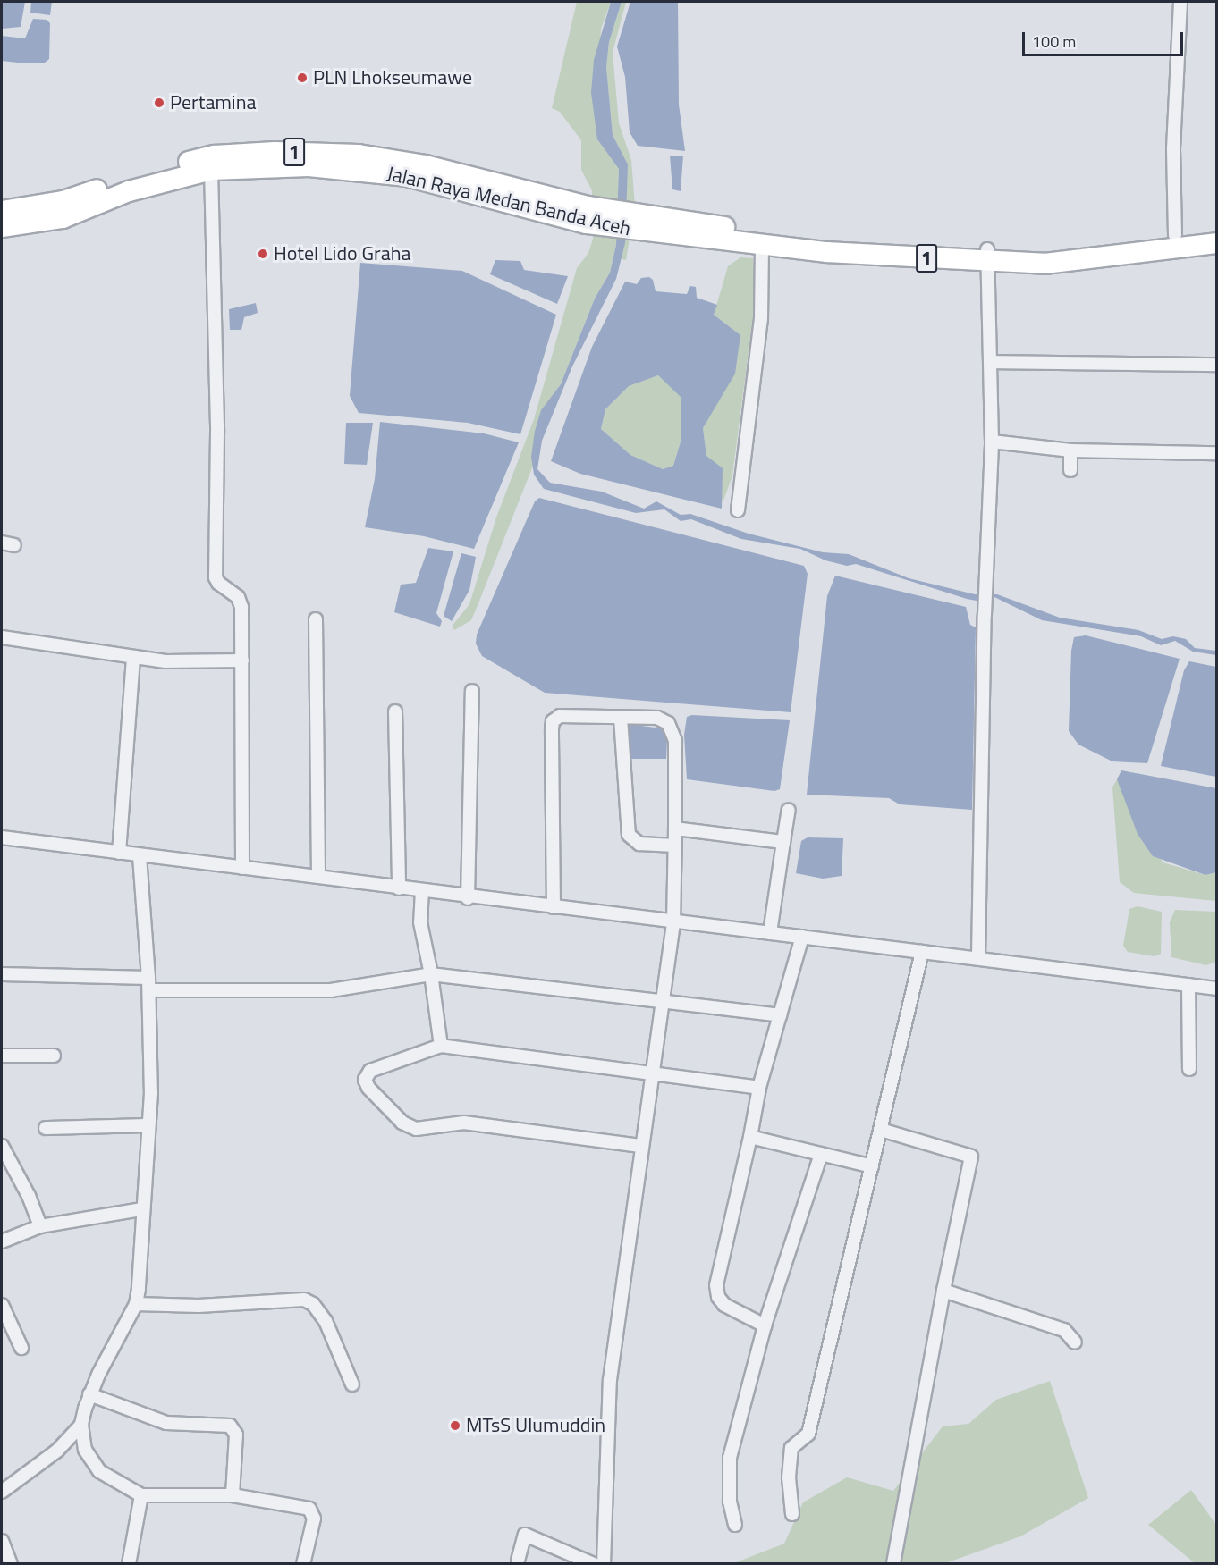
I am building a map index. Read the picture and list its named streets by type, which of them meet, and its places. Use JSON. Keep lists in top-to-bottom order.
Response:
{
  "streets": {
    "highway": ["1", "Jalan Raya Medan Banda Aceh"]
  },
  "places": [
    "PLN Lhokseumawe",
    "Pertamina",
    "Hotel Lido Graha",
    "MTsS Ulumuddin"
  ],
  "scale_bar": "100 m"
}
